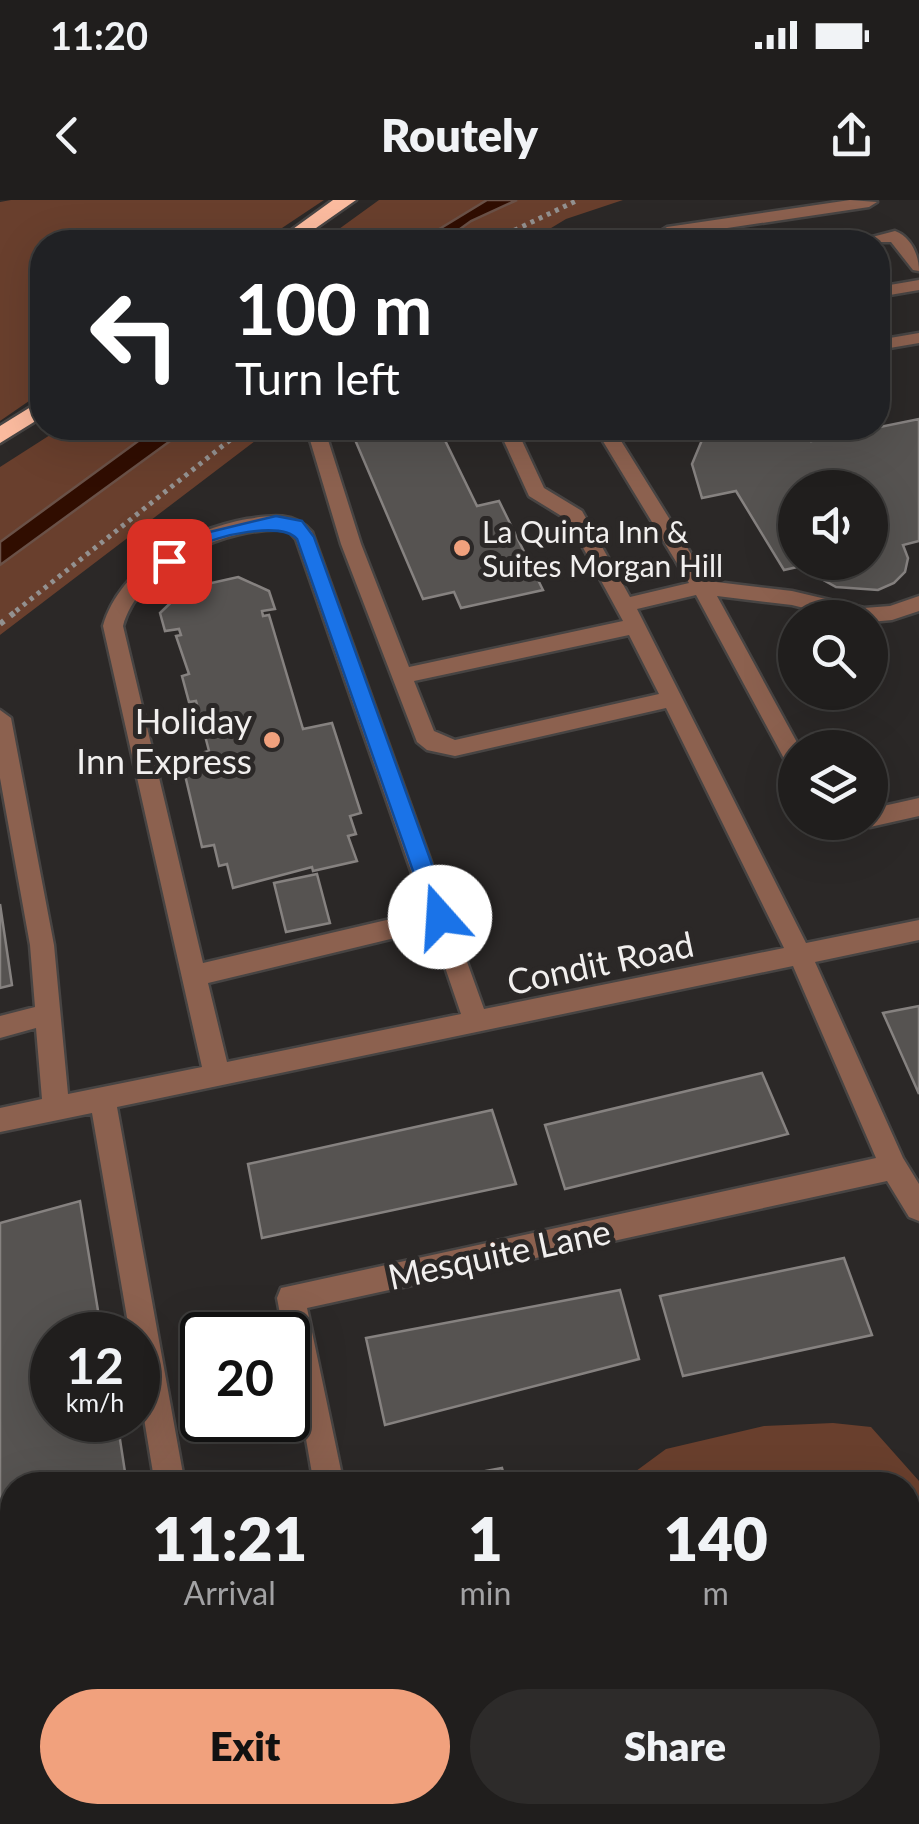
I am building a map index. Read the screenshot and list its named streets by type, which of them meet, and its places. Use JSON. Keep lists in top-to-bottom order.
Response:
{
  "streets": {
    "street": ["Condit Road", "Mesquite Lane"]
  },
  "places": ["La Quinta Inn & Suites Morgan Hill", "Holiday Inn Express"],
  "page": {
    "status": "11:20",
    "header": "Routely",
    "turn": ["100 m", "Turn left"],
    "speed": "12 km/h",
    "limit": "20",
    "eta": [
      "11:21",
      "Arrival",
      "1",
      "min",
      "140",
      "m"
    ],
    "buttons": ["Exit", "Share"]
  }
}
